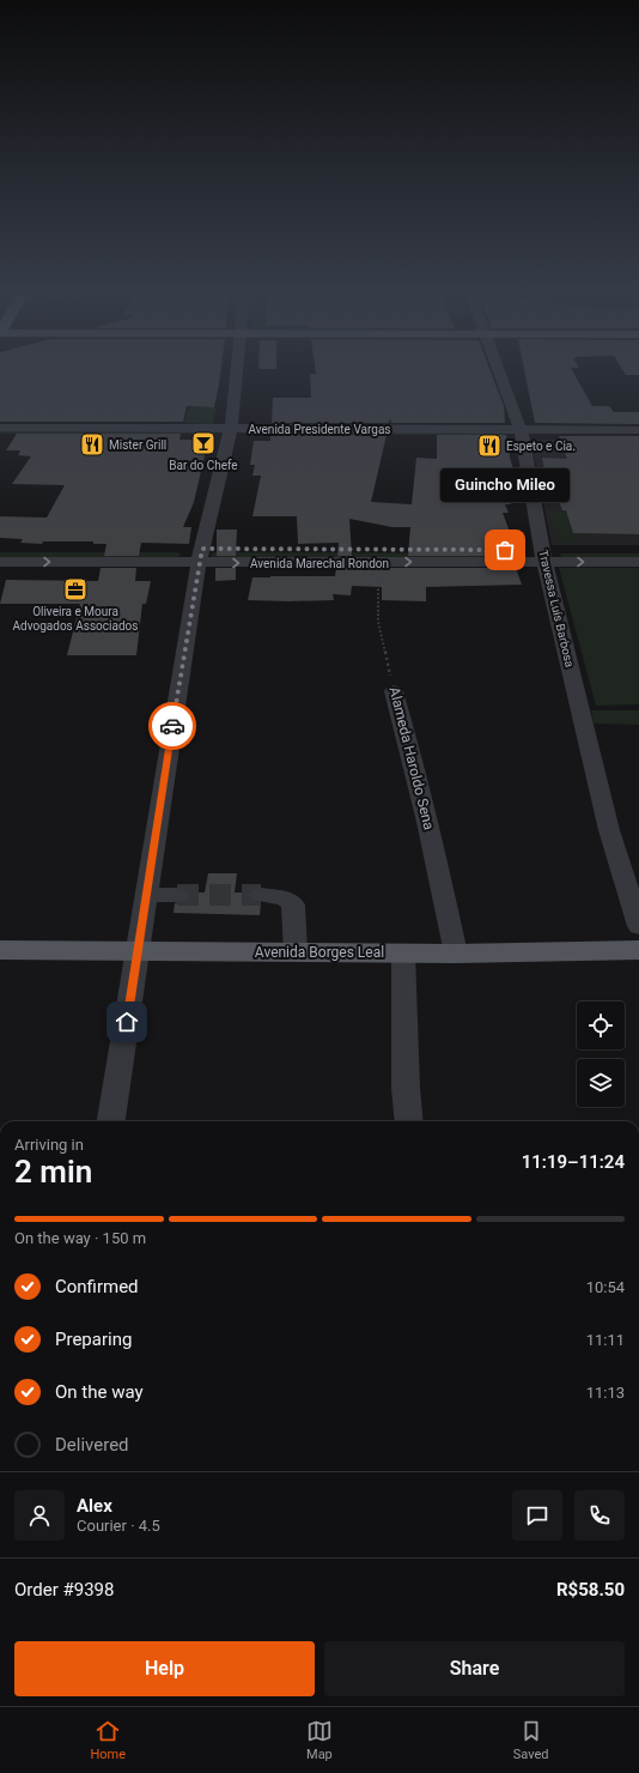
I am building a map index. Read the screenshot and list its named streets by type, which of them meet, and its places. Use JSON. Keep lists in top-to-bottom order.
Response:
{
  "streets": {
    "main road": ["Avenida Borges Leal"],
    "street": [
      "Avenida Presidente Vargas",
      "Avenida Marechal Rondon",
      "Travessa Luís Barbosa",
      "Alameda Haroldo Sena"
    ]
  },
  "crossings": [
    ["Avenida Presidente Vargas", "Travessa Luís Barbosa"],
    ["Avenida Marechal Rondon", "Travessa Luís Barbosa"],
    ["Avenida Marechal Rondon", "Alameda Haroldo Sena"],
    ["Alameda Haroldo Sena", "Avenida Borges Leal"]
  ],
  "places": {
    "bar": ["Bar do Chefe"],
    "restaurant": ["Mister Grill", "Espeto e Cia."],
    "other": ["Guincho Mileo"],
    "office": ["Oliveira e Moura Advogados Associados"]
  },
  "page": {
    "bubble": "Guincho Mileo",
    "heading": ["2 min", "Arriving in", "11:19–11:24"],
    "panel": [
      "Alex",
      "Courier · 4.5",
      "Order #9398",
      "R$58.50"
    ],
    "bar": "On the way · 150 m",
    "list": [
      ["Confirmed", "10:54"],
      ["Preparing", "11:11"],
      ["On the way", "11:13"],
      "Delivered"
    ],
    "buttons": ["Help", "Share"],
    "tabs": ["Home", "Map", "Saved"]
  }
}
